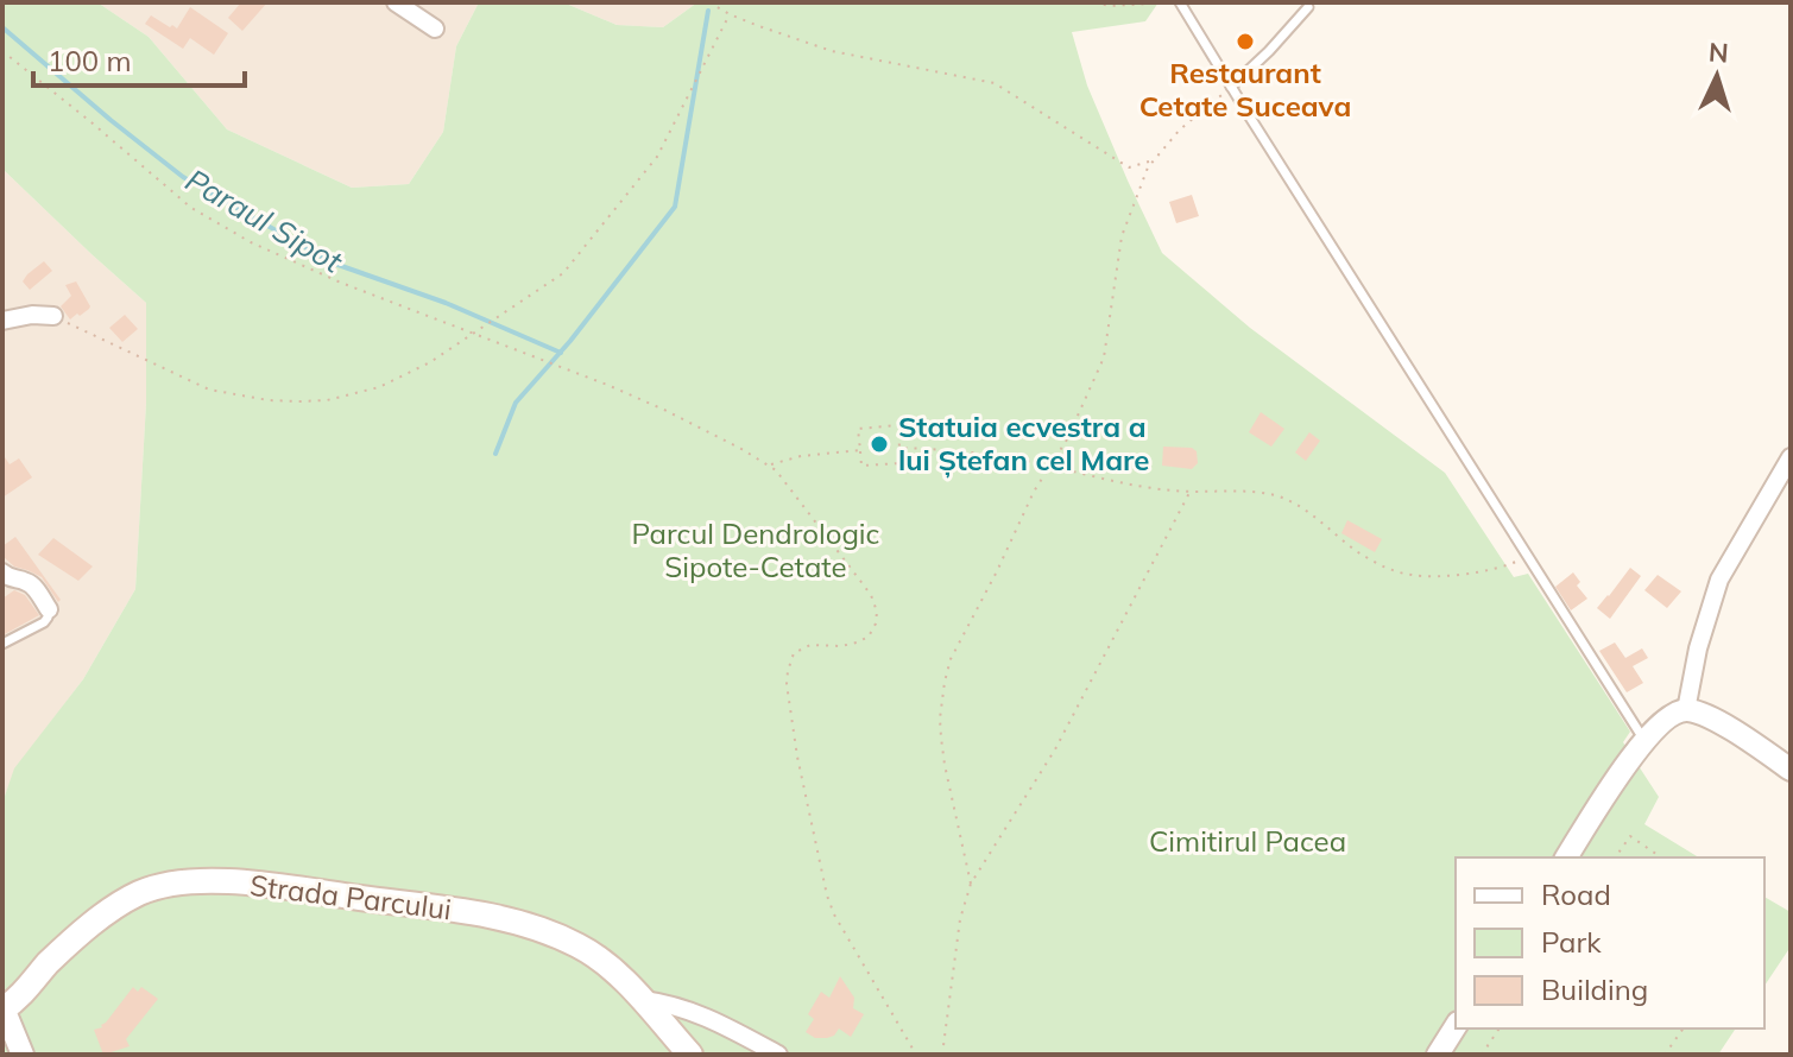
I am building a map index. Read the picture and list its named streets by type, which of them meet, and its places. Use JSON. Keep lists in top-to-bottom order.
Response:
{
  "streets": {
    "main road": ["Strada Parcului"]
  },
  "water": ["Paraul Sipot"],
  "parks": ["Parcul Dendrologic Sipote-Cetate", "Cimitirul Pacea"],
  "places": ["Restaurant Cetate Suceava", "Statuia ecvestra a lui Ștefan cel Mare"],
  "legend": ["Road", "Park", "Building"],
  "scale_bar": "100 m",
  "north": "top"
}
